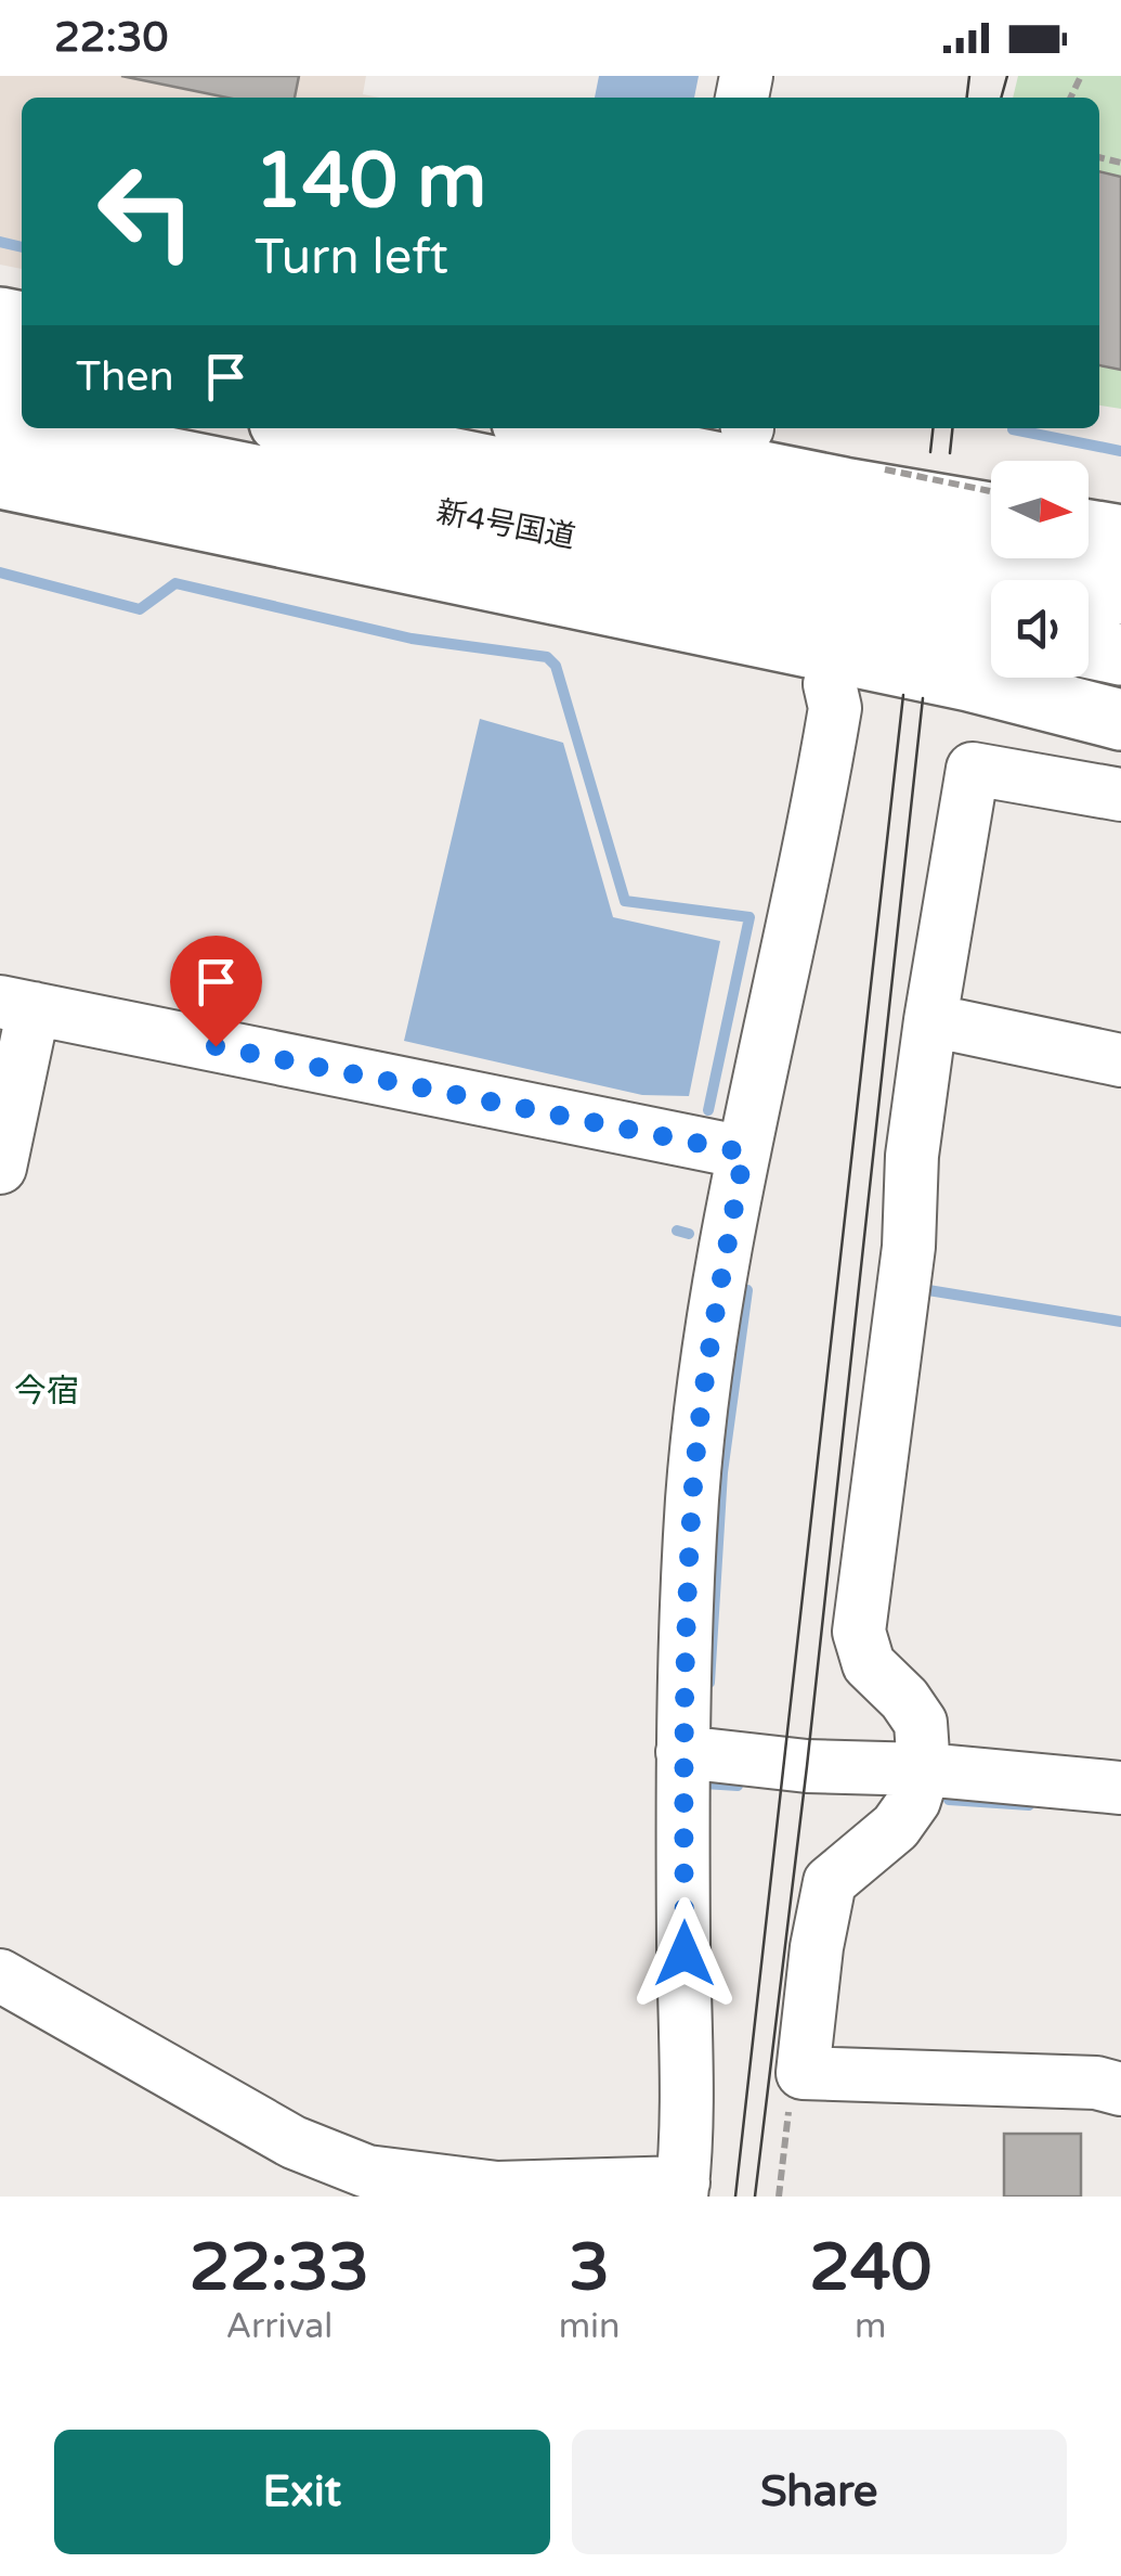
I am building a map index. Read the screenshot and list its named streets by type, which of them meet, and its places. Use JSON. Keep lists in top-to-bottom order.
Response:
{
  "streets": {
    "highway": ["新4号国道"]
  },
  "districts": ["今宿"],
  "north": "right",
  "page": {
    "status": "22:30",
    "turn": ["140 m", "Turn left"],
    "then": "Then",
    "eta": [
      "22:33",
      "Arrival",
      "3",
      "min",
      "240",
      "m"
    ],
    "buttons": ["Exit", "Share"]
  }
}
